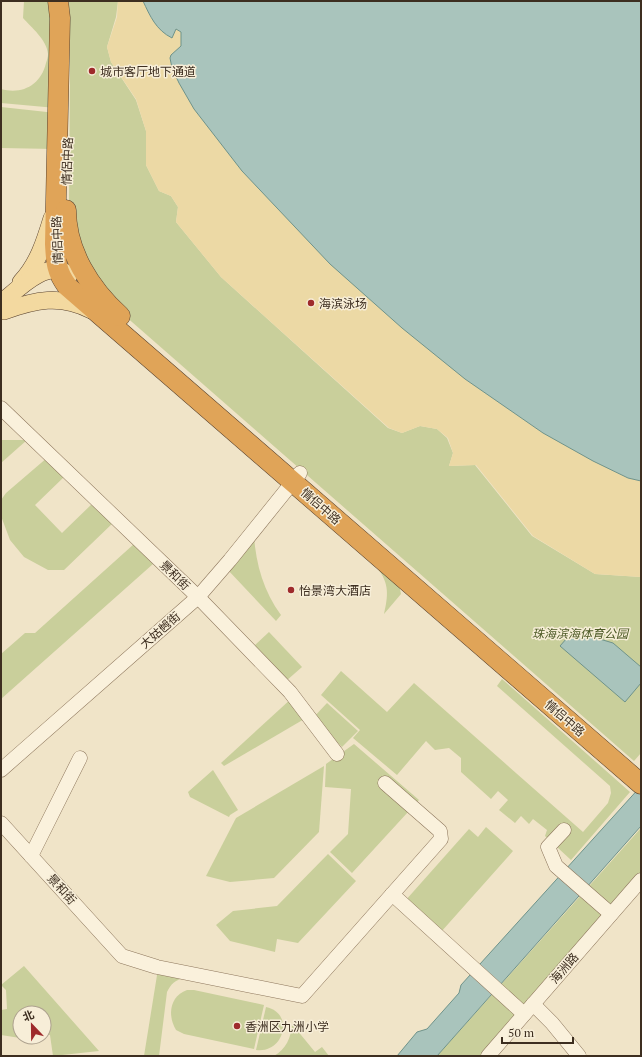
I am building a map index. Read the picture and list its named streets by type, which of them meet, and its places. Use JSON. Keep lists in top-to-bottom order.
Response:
{
  "streets": {
    "highway": ["情侶中路", "情侣中路"],
    "street": ["景和街", "大姑乸街", "海洲路"]
  },
  "crossings": [
    ["情侶中路", "情侣中路"],
    ["情侣中路", "大姑乸街"],
    ["景和街", "大姑乸街"]
  ],
  "parks": ["珠海滨海体育公园"],
  "places": [
    "城市客厅地下通道",
    "海滨泳场",
    "怡景湾大酒店",
    "香洲区九洲小学"
  ],
  "scale_bar": "50 m",
  "north": "top"
}
